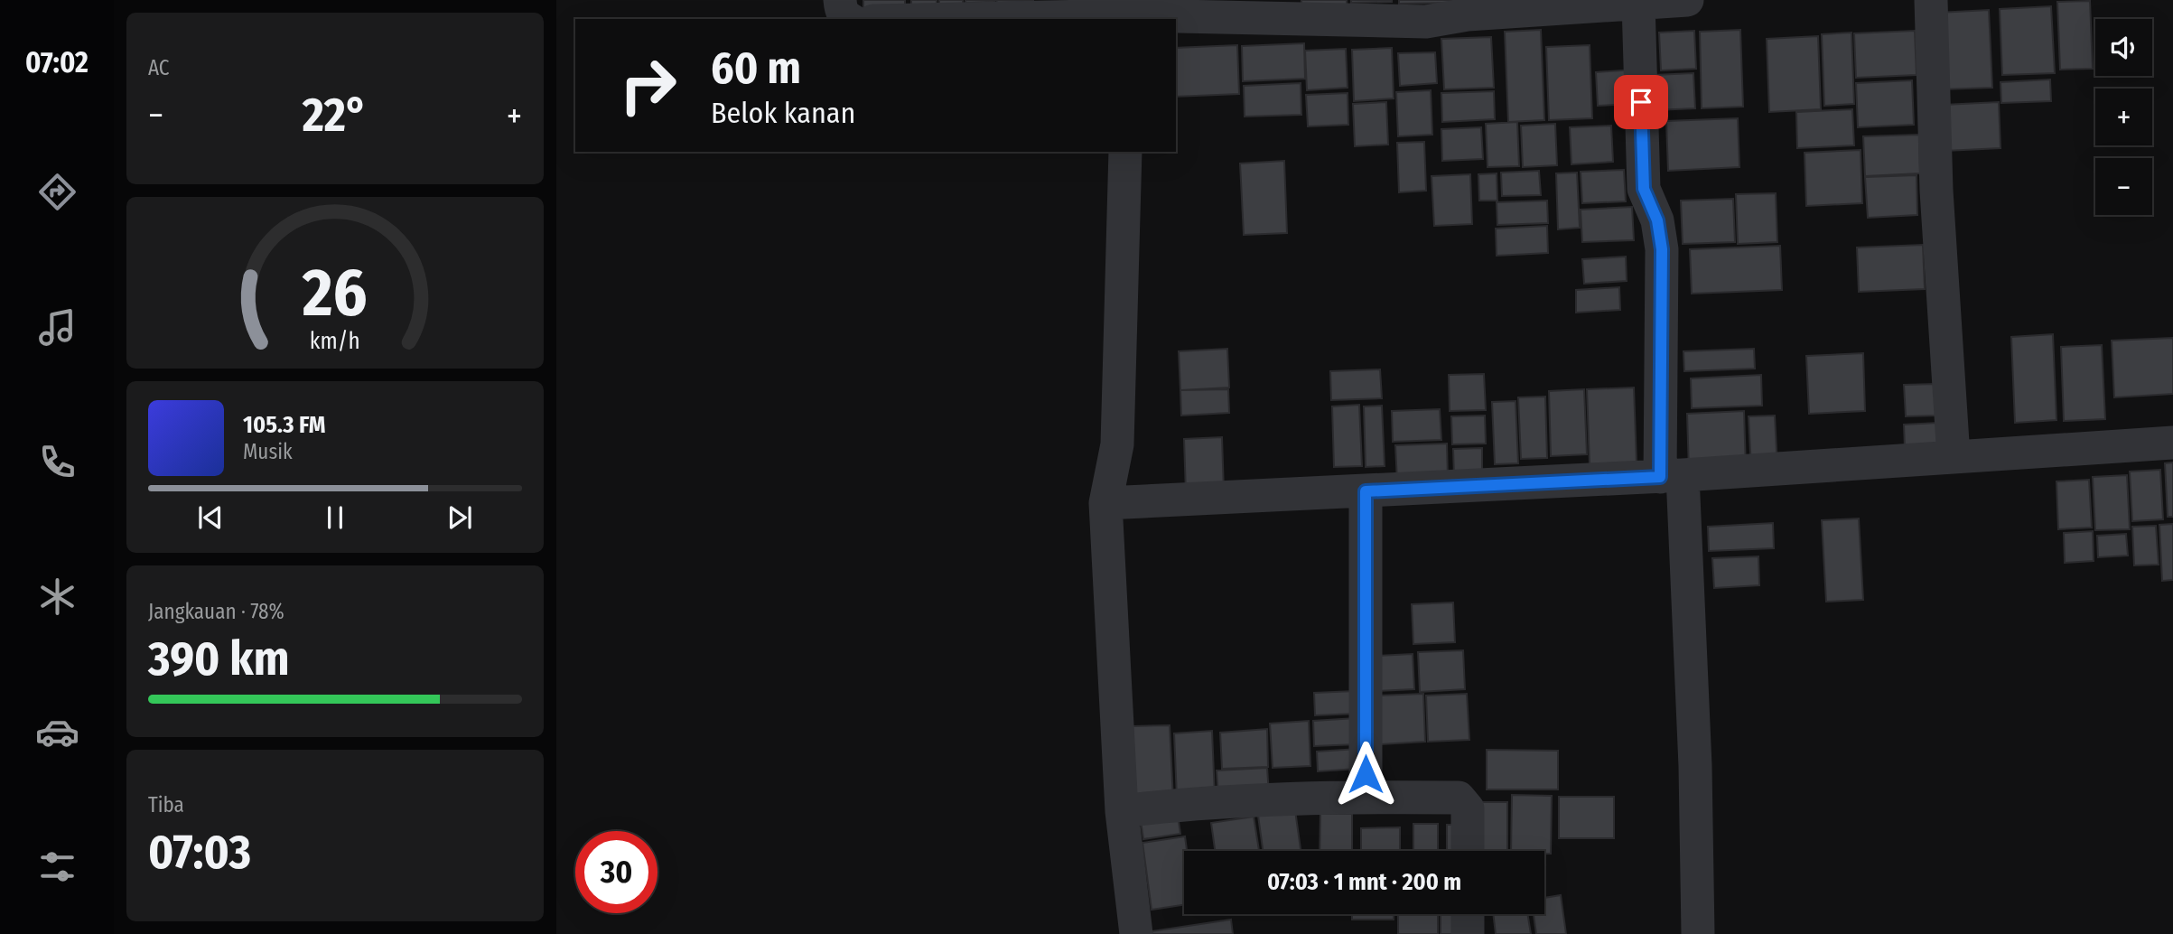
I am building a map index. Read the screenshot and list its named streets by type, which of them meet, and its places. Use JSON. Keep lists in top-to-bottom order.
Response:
{
  "page": {
    "tabs": "07:02",
    "tile": [
      "AC",
      ["Jangkauan · 78%", "390 km"],
      ["Tiba", "07:03"]
    ],
    "map_buttons": ["+", "−"],
    "turn": ["60 m", "Belok kanan"],
    "heat": ["−", "22°", "+"],
    "song": ["105.3 FM", "Musik"],
    "limit": "30",
    "trip": "07:03 · 1 mnt · 200 m",
    "gauge": ["26", "km/h"]
  }
}
